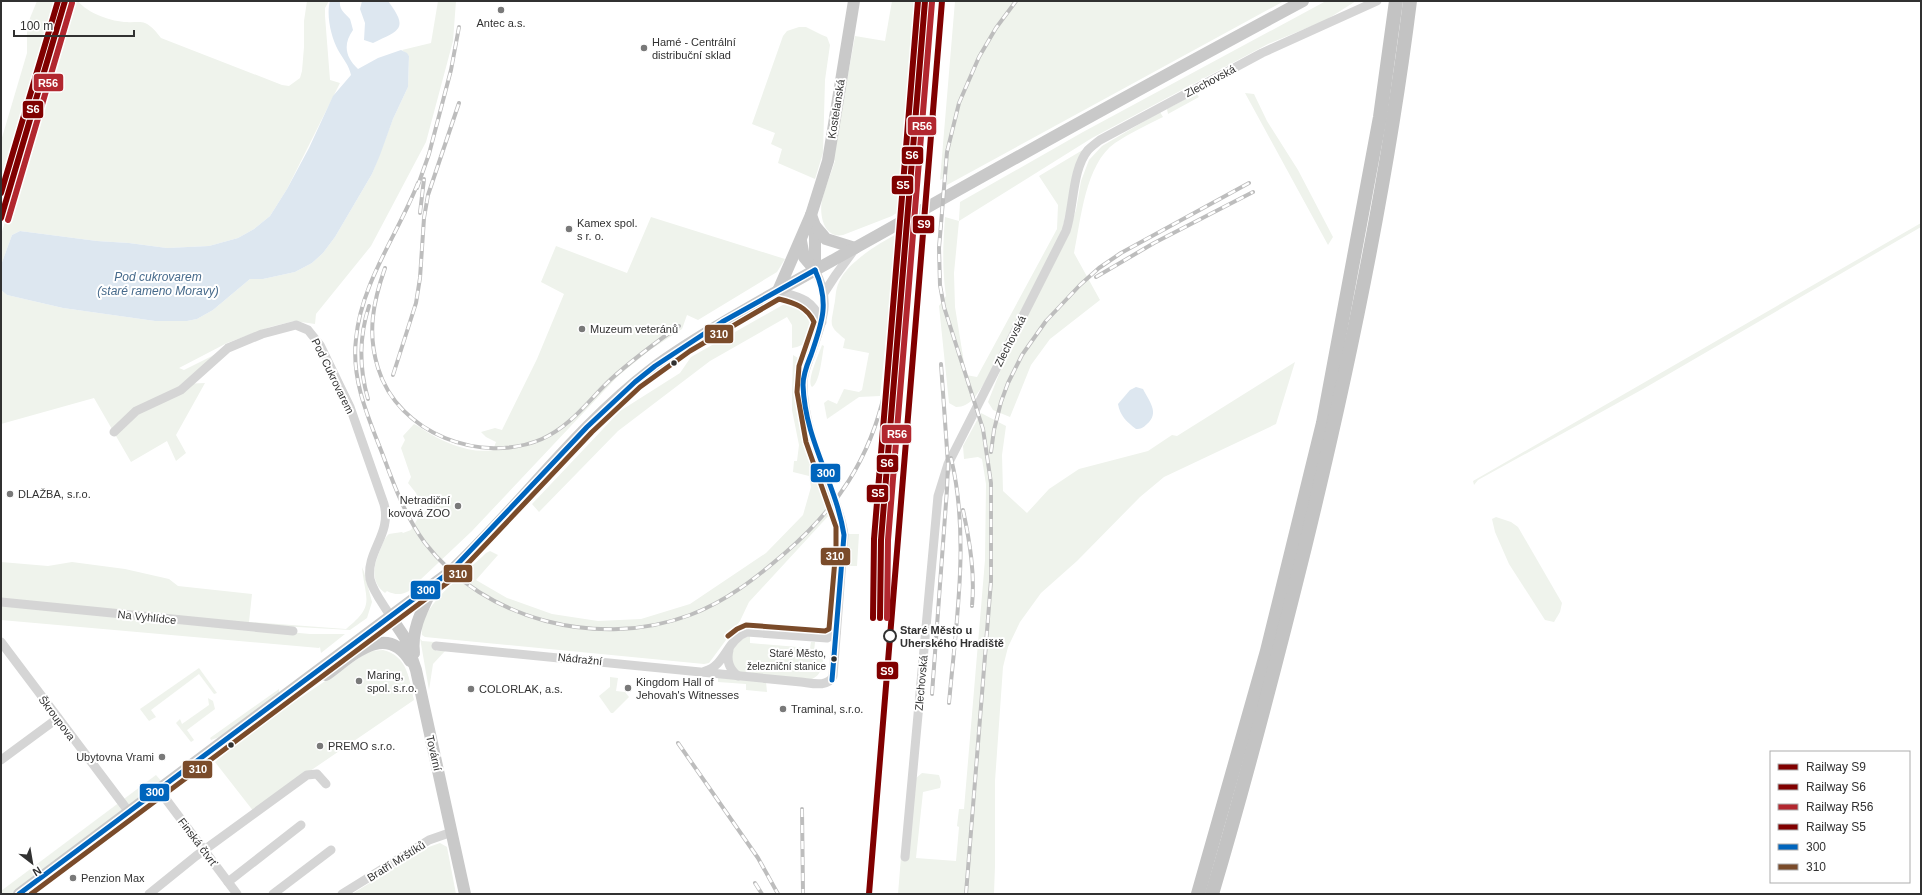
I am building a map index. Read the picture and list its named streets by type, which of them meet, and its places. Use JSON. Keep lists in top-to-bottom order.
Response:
{
  "streets": {
    "main road": ["Kostelanská", "Tovární"],
    "street": [
      "Zlechovská",
      "Pod Cukrovarem",
      "Na Vyhlídce",
      "Nádražní",
      "Škroupova",
      "Finská čtvrť",
      "Bratří Mrštíků"
    ]
  },
  "crossings": [
    ["Kostelanská", "Nádražní"],
    ["Pod Cukrovarem", "Tovární"],
    ["Tovární", "Bratří Mrštíků"]
  ],
  "water": ["Pod cukrovarem (staré rameno Moravy)"],
  "places": [
    "Antec a.s.",
    "Hamé - Centrální distribuční sklad",
    "Kamex spol. s r. o.",
    "Muzeum veteránů",
    "DLAŽBA, s.r.o.",
    "Netradiční kovová ZOO",
    "Staré Město u Uherského Hradiště",
    "Staré Město, železniční stanice",
    "Maring, spol. s.r.o.",
    "Kingdom Hall of Jehovah's Witnesses",
    "COLORLAK, a.s.",
    "Traminal, s.r.o.",
    "PREMO s.r.o.",
    "Ubytovna Vrami",
    "Penzion Max"
  ],
  "lines": [
    "rail line S9",
    "rail line S6",
    "rail line S5",
    "rail line R56",
    "transit line 300",
    "transit line 310"
  ],
  "legend": [
    "Railway S9",
    "Railway S6",
    "Railway R56",
    "Railway S5",
    "300",
    "310"
  ],
  "scale_bar": "100 m",
  "north": "bottom right"
}
